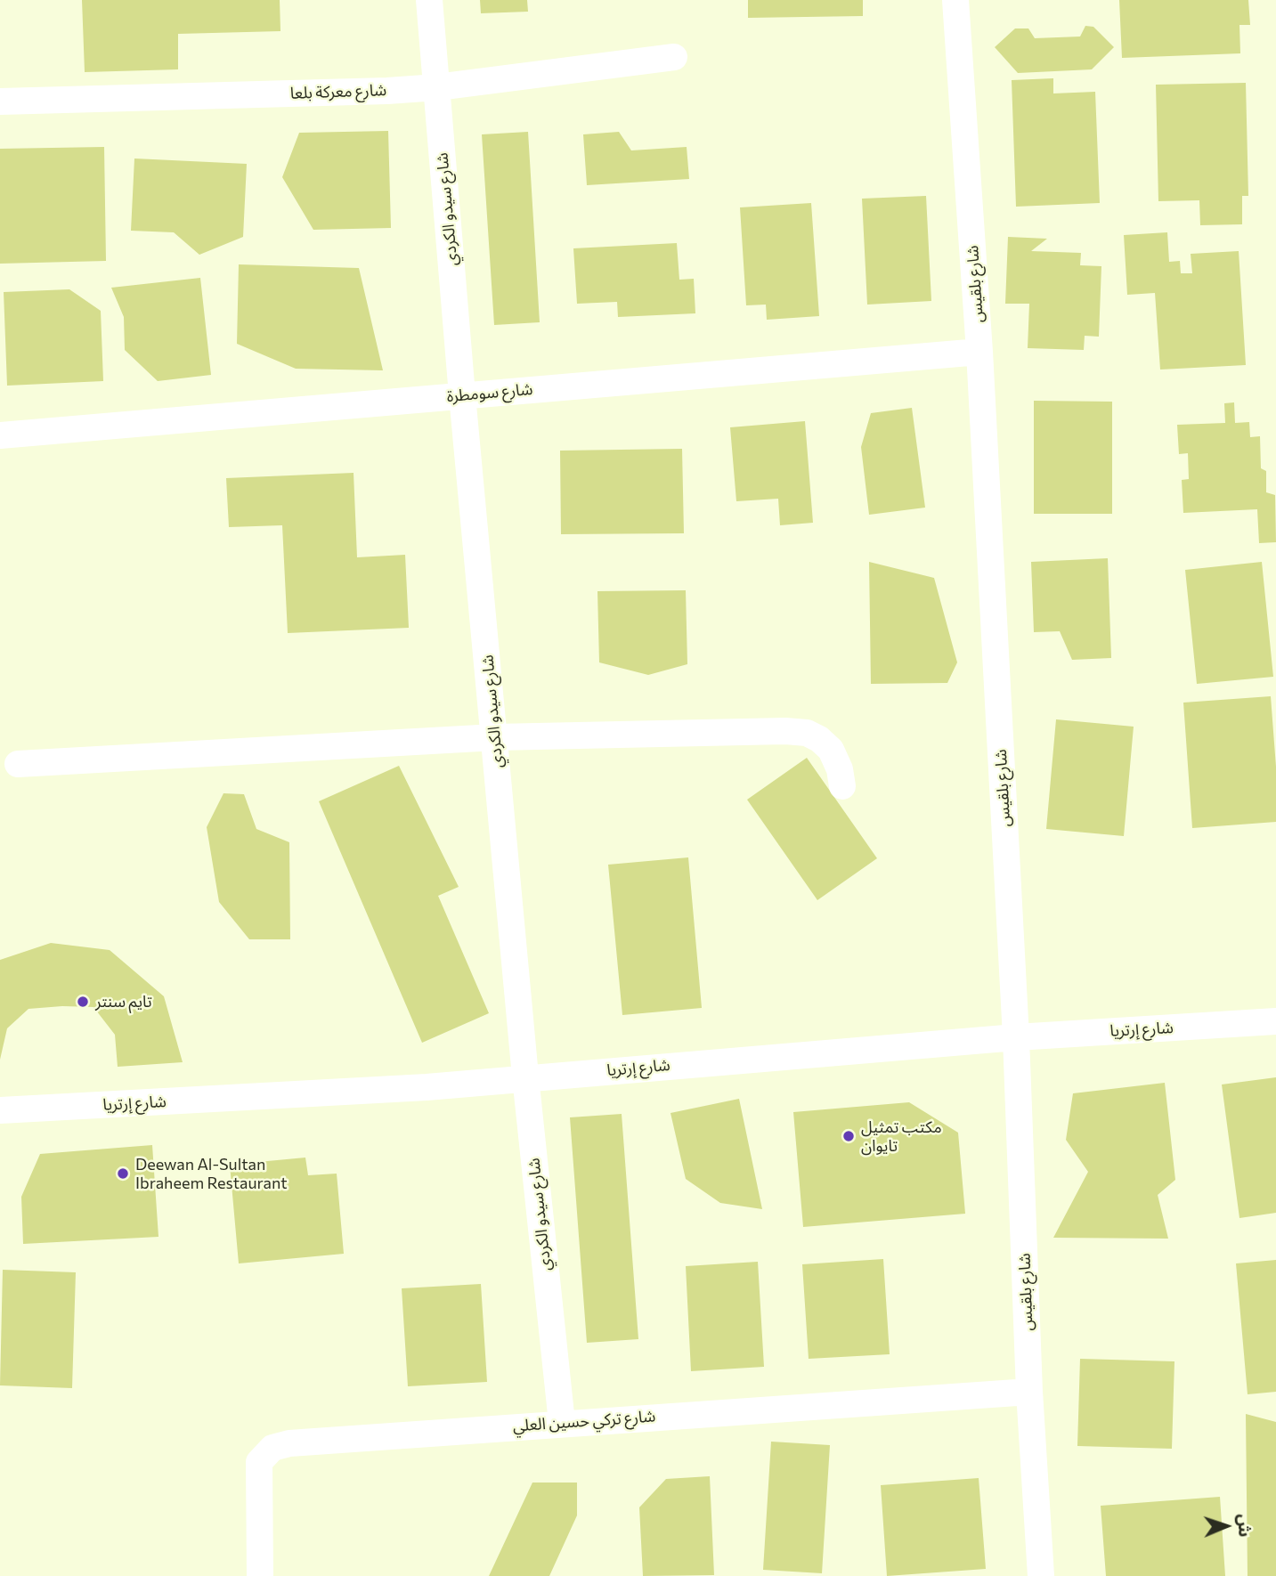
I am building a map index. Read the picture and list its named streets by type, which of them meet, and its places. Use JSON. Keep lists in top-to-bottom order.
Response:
{
  "streets": {
    "street": [
      "شارع معركة بلعا",
      "شارع سيدو الكردي",
      "شارع بلقيس",
      "شارع سومطرة",
      "شارع إرتريا",
      "شارع تركي حسين العلي"
    ]
  },
  "crossings": [
    ["شارع معركة بلعا", "شارع سيدو الكردي"],
    ["شارع سيدو الكردي", "شارع سومطرة"],
    ["شارع سيدو الكردي", "شارع إرتريا"],
    ["شارع سيدو الكردي", "شارع تركي حسين العلي"],
    ["شارع بلقيس", "شارع سومطرة"],
    ["شارع بلقيس", "شارع إرتريا"],
    ["شارع بلقيس", "شارع تركي حسين العلي"]
  ],
  "places": ["تايم سنتر", "مكتب تمثيل تايوان", "Deewan Al-Sultan Ibraheem Restaurant"],
  "north": "right"
}
